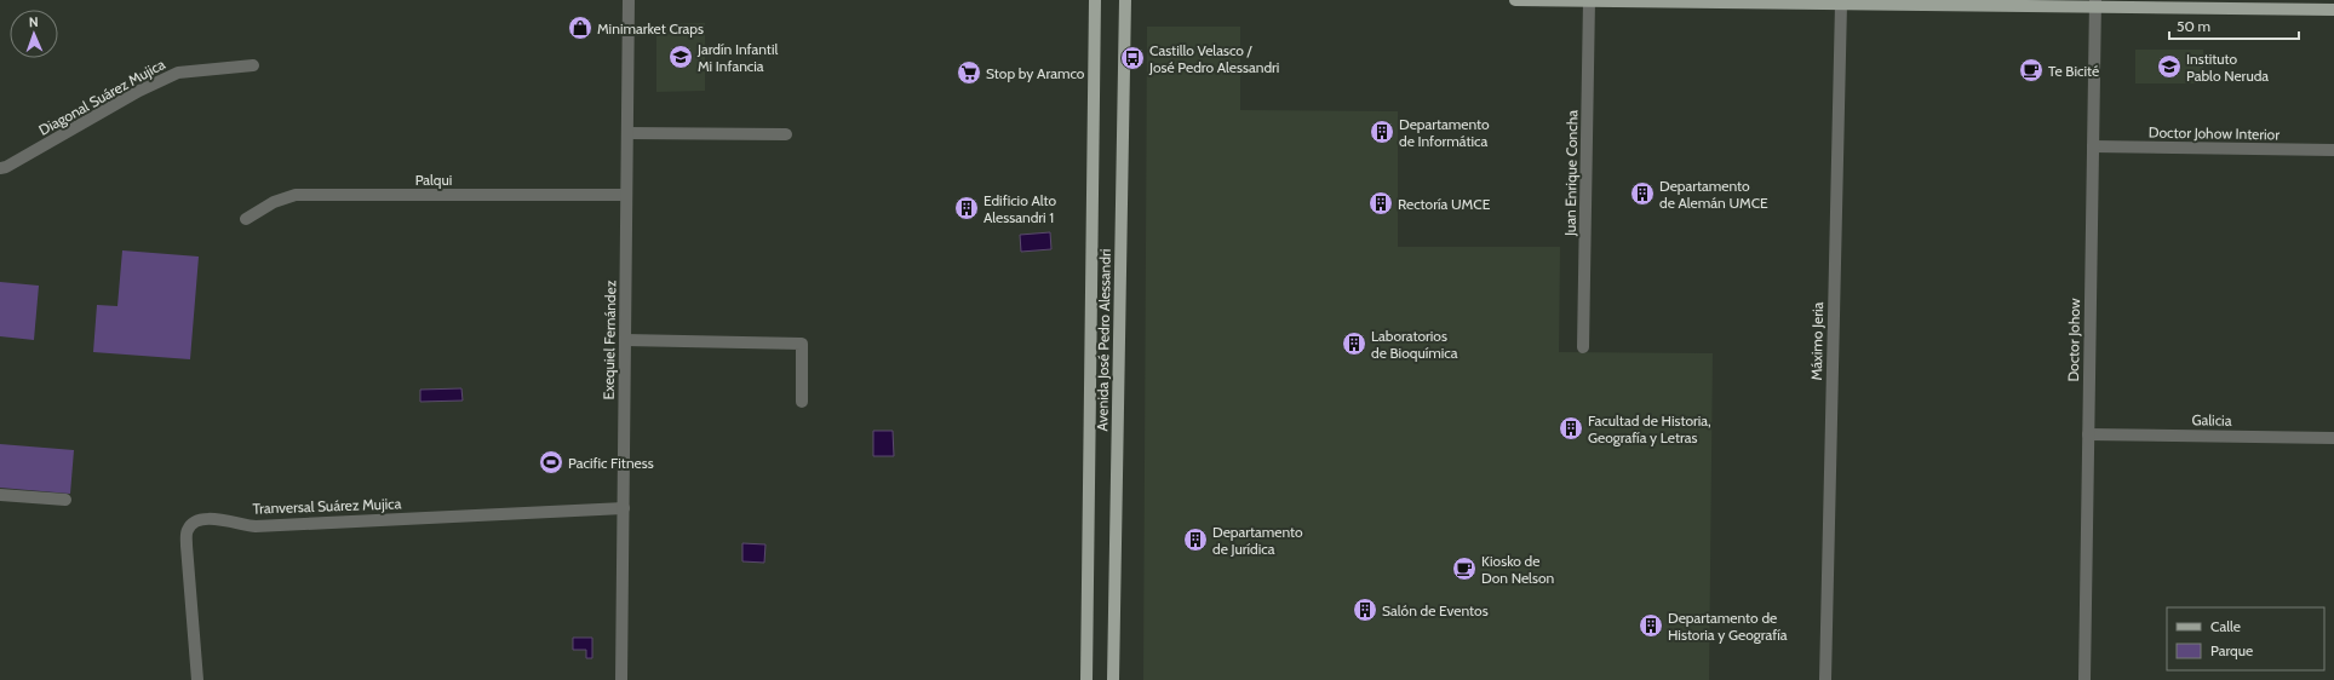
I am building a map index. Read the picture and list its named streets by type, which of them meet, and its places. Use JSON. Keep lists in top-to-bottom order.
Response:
{
  "streets": {
    "main road": ["Avenida José Pedro Alessandri"],
    "street": [
      "Diagonal Suárez Mujica",
      "Doctor Johow Interior",
      "Juan Enrique Concha",
      "Palqui",
      "Exequiel Fernández",
      "Doctor Johow",
      "Máximo Jeria",
      "Galicia",
      "Tranversal Suárez Mujica"
    ]
  },
  "crossings": [
    ["Doctor Johow Interior", "Doctor Johow"],
    ["Palqui", "Exequiel Fernández"],
    ["Exequiel Fernández", "Tranversal Suárez Mujica"],
    ["Doctor Johow", "Galicia"]
  ],
  "places": {
    "shop": ["Minimarket Craps"],
    "school or university": ["Jardín Infantil Mi Infancia", "Instituto Pablo Neruda"],
    "bus stop": ["Castillo Velasco / José Pedro Alessandri"],
    "cafe": ["Te Bicité", "Kiosko de Don Nelson"],
    "supermarket": ["Stop by Aramco"],
    "building": [
      "Departamento de Informática",
      "Departamento de Alemán UMCE",
      "Rectoría UMCE",
      "Edificio Alto Alessandri 1",
      "Laboratorios de Bioquímica",
      "Facultad de Historia, Geografía y Letras",
      "Departamento de Jurídica",
      "Salón de Eventos",
      "Departamento de Historia y Geografía"
    ],
    "sports": ["Pacific Fitness"]
  },
  "legend": ["Calle", "Parque"],
  "scale_bar": "50 m",
  "north": "top"
}
